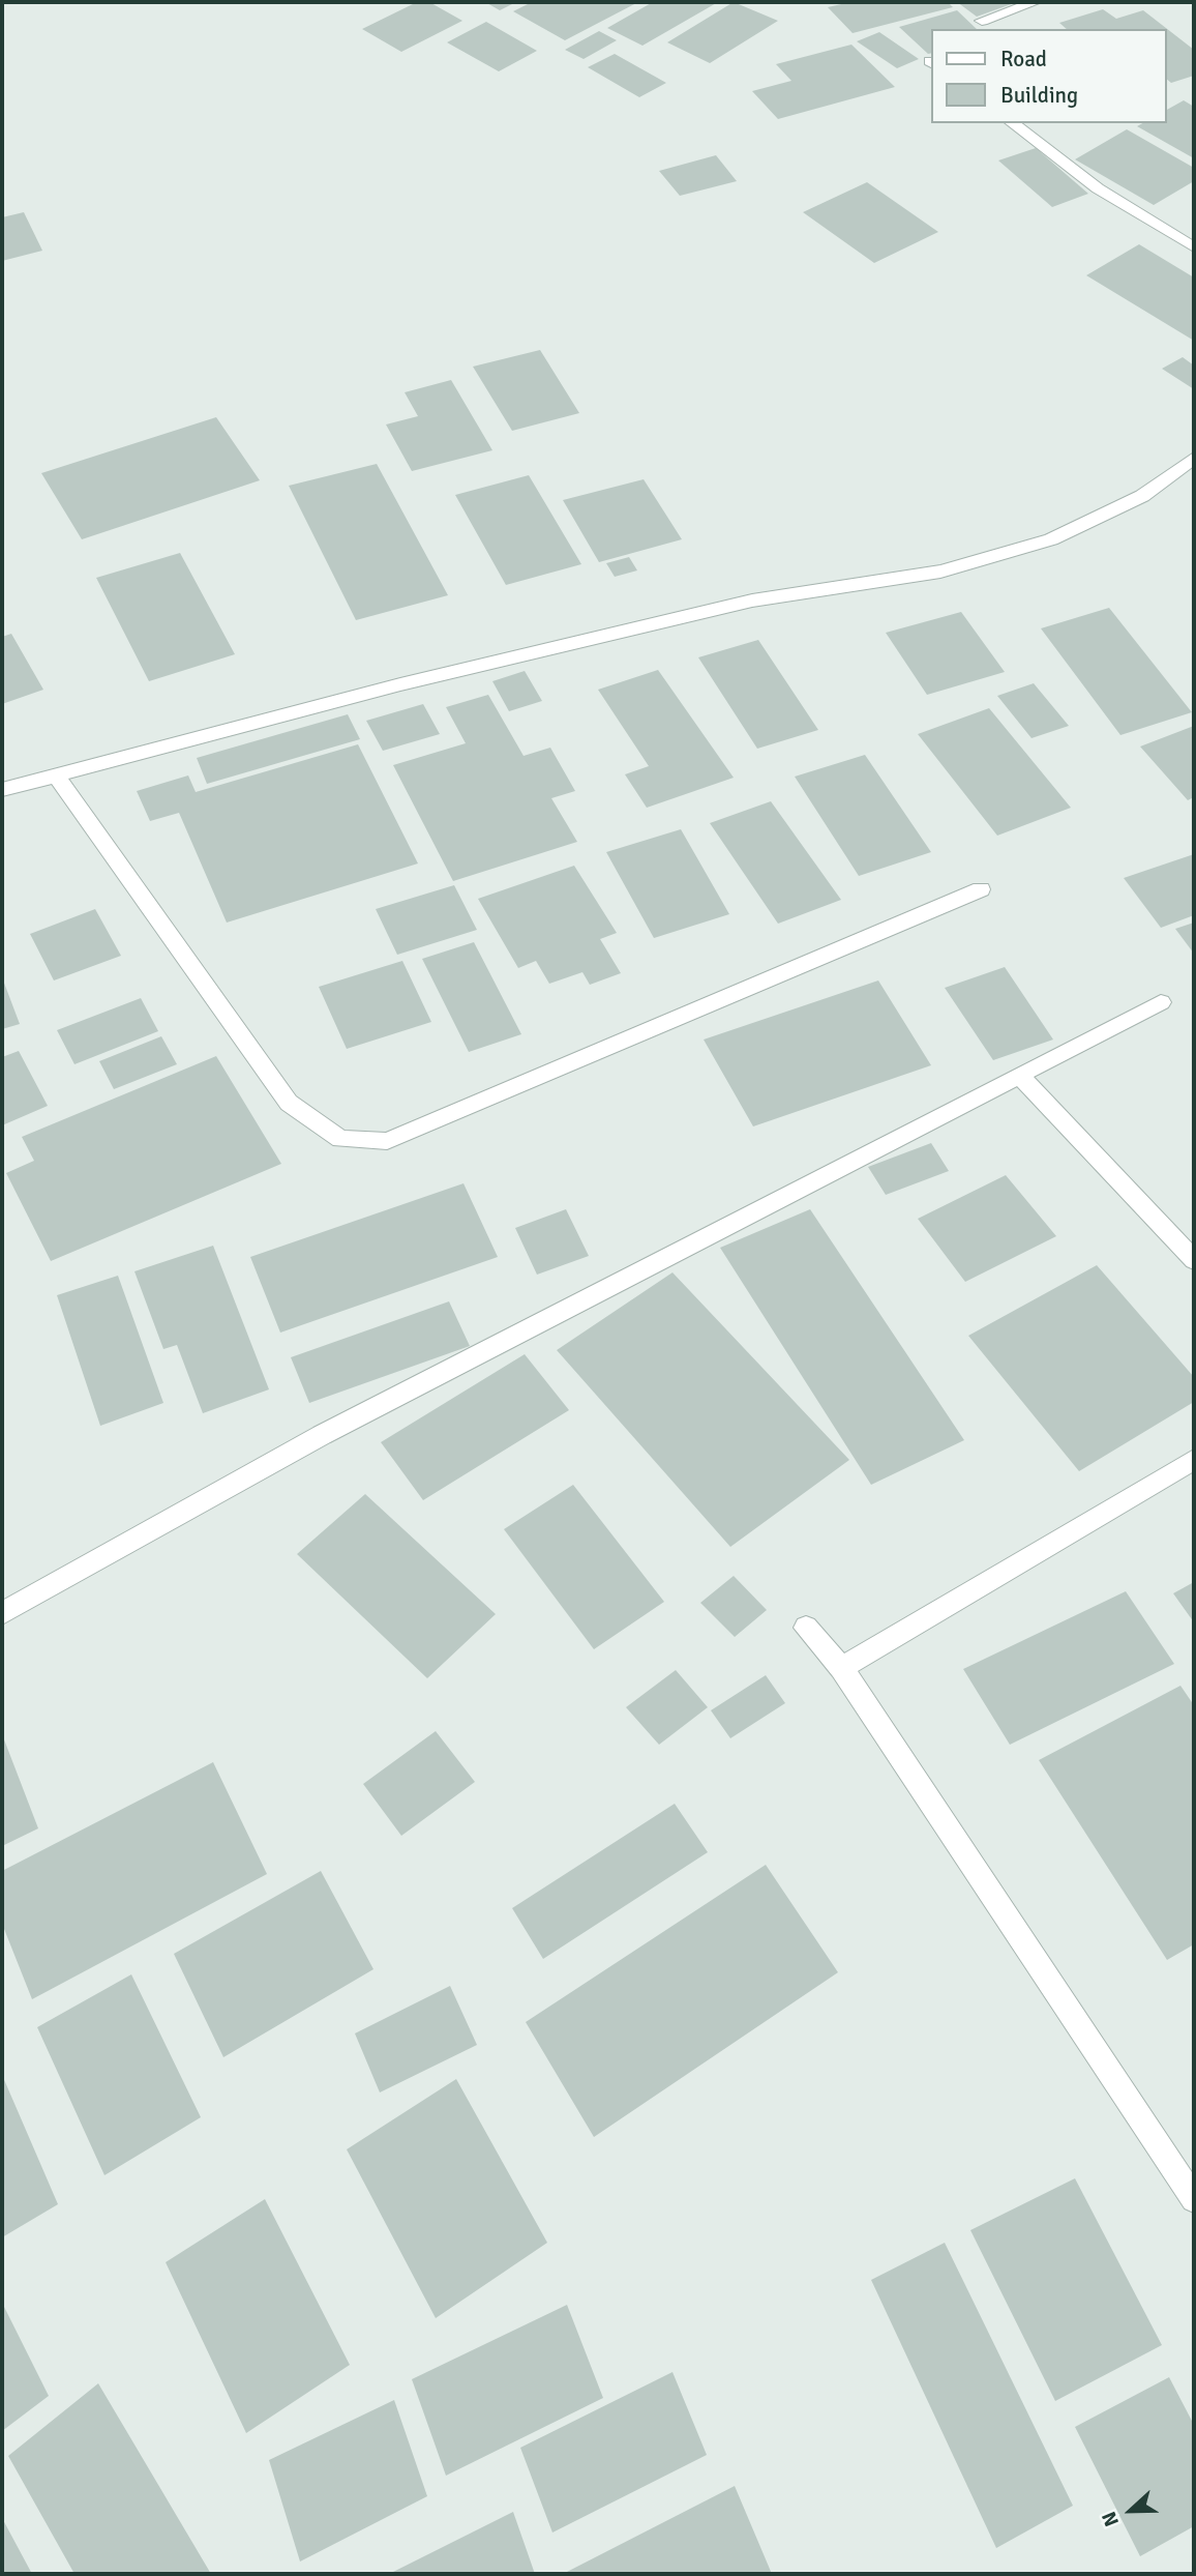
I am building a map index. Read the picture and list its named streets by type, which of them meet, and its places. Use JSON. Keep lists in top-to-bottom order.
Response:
{
  "legend": ["Road", "Building"],
  "north": "left"
}
